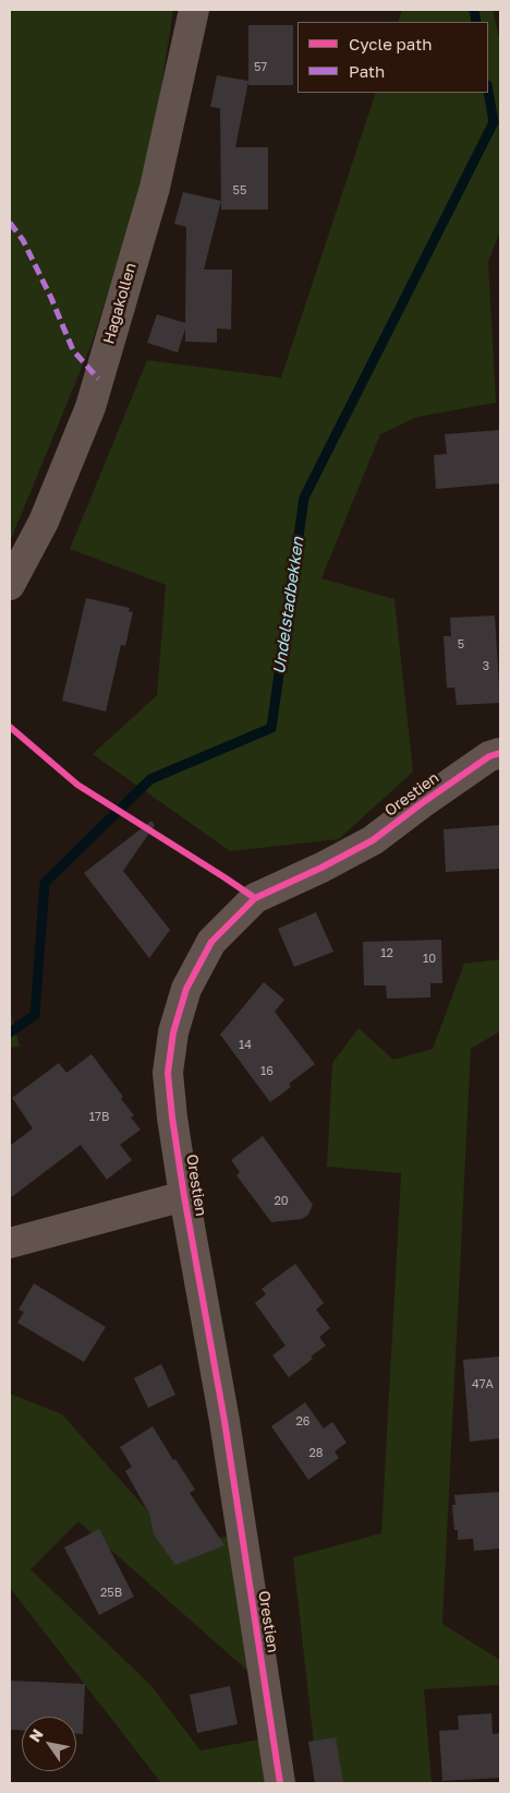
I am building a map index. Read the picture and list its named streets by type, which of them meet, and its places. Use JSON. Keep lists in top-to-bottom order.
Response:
{
  "streets": {
    "street": ["Hagakollen", "Orestien"]
  },
  "water": ["Undelstadbekken"],
  "house_numbers": [
    "57",
    "55",
    "5",
    "3",
    "12",
    "10",
    "14",
    "16",
    "17B",
    "20",
    "47A",
    "26",
    "28",
    "25B"
  ],
  "legend": ["Cycle path", "Path"],
  "north": "top left"
}
